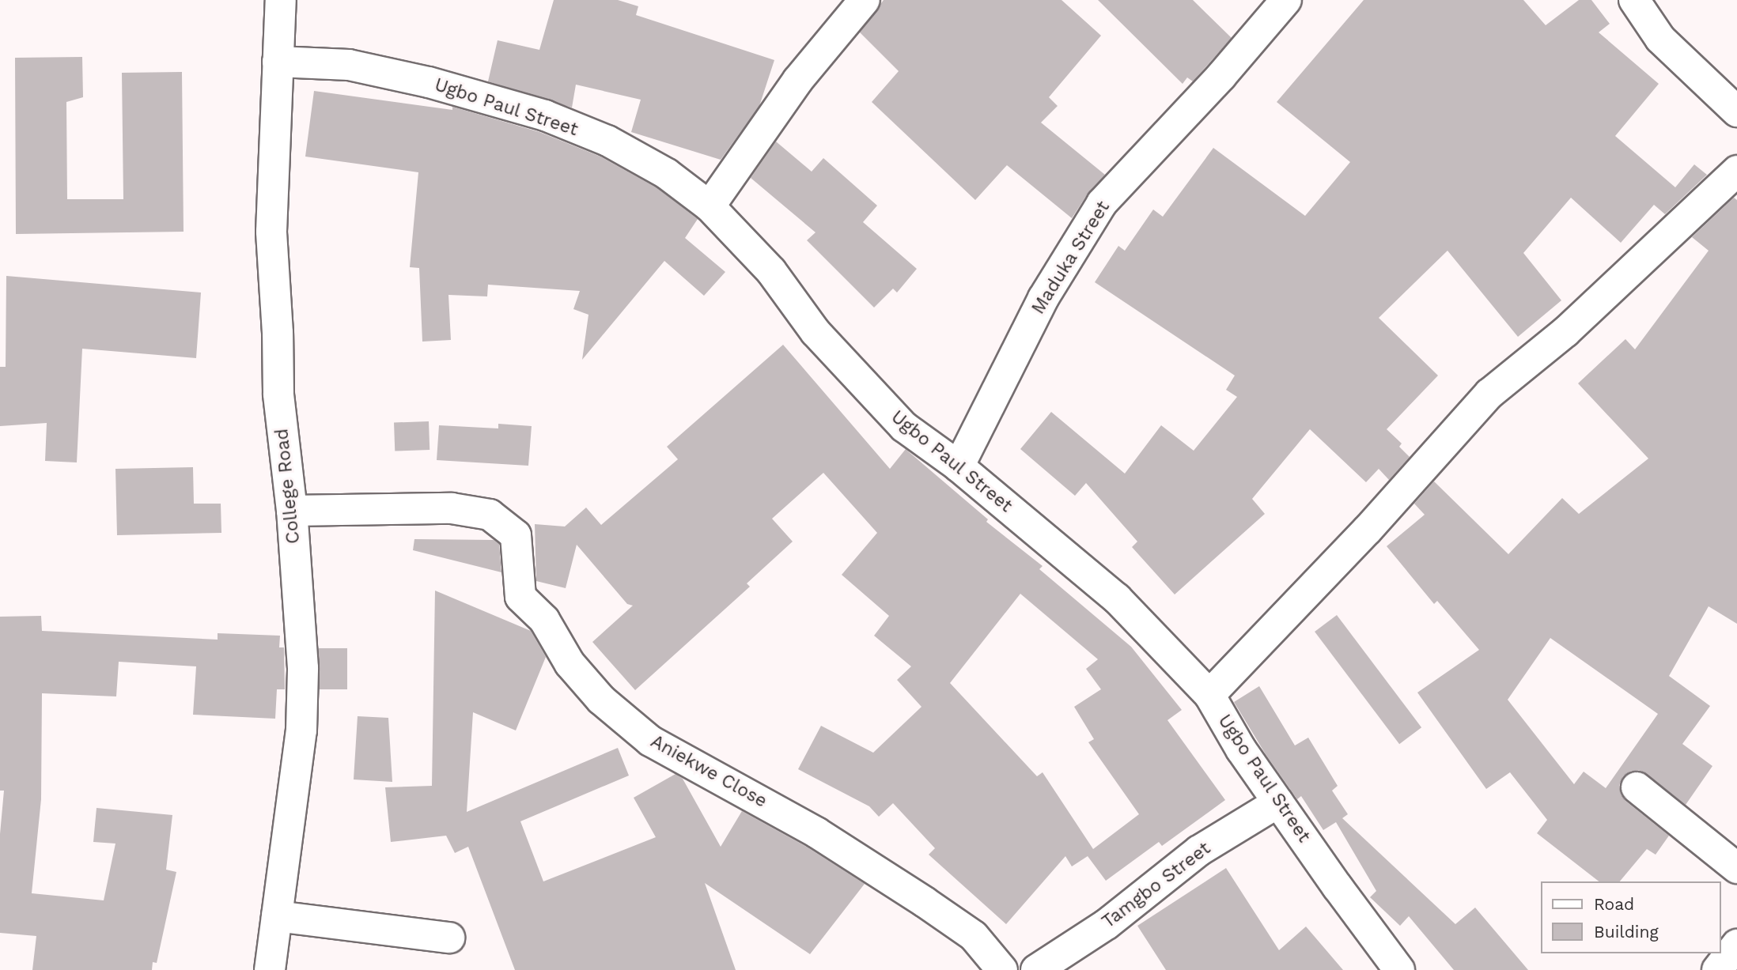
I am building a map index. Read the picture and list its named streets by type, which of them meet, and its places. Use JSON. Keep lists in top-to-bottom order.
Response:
{
  "streets": {
    "street": [
      "Ugbo Paul Street",
      "Maduka Street",
      "College Road",
      "Aniekwe Close",
      "Tamgbo Street"
    ]
  },
  "crossings": [
    ["Ugbo Paul Street", "Maduka Street"],
    ["Ugbo Paul Street", "College Road"],
    ["Ugbo Paul Street", "Tamgbo Street"],
    ["College Road", "Aniekwe Close"]
  ],
  "legend": ["Road", "Building"]
}
